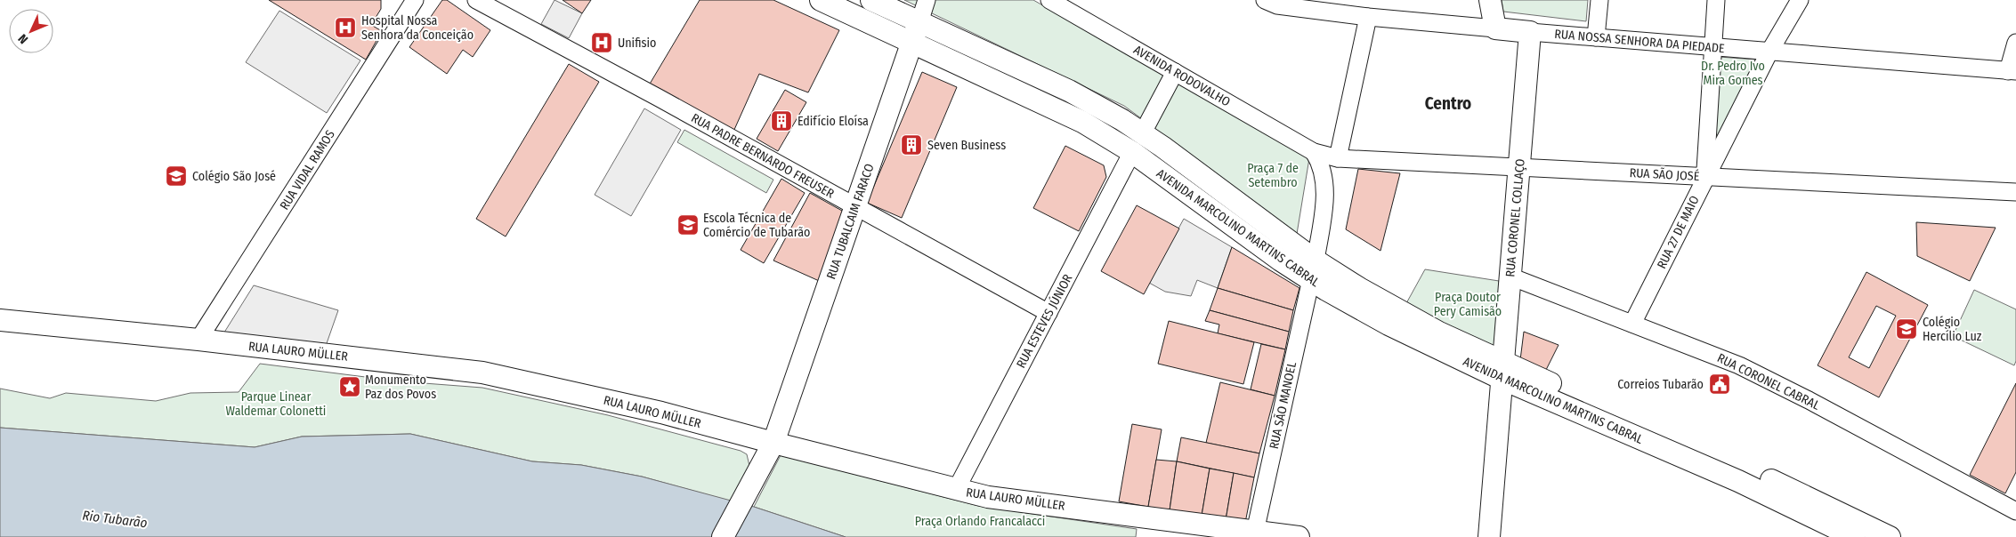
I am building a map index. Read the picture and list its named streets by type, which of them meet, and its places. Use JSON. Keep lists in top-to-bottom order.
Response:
{
  "streets": {
    "main road": [
      "RUA NOSSA SENHORA DA PIEDADE",
      "RUA CORONEL COLLAÇO",
      "RUA TUBALCAIM FARACO",
      "AVENIDA MARCOLINO MARTINS CABRAL",
      "RUA LAURO MÜLLER"
    ],
    "street": [
      "AVENIDA RODOVALHO",
      "RUA PADRE BERNARDO FREUSER",
      "RUA VIDAL RAMOS",
      "RUA SÃO JOSÉ",
      "RUA 27 DE MAIO",
      "RUA ESTEVES JÚNIOR",
      "RUA CORONEL CABRAL",
      "RUA SÃO MANOEL"
    ]
  },
  "crossings": [
    ["RUA NOSSA SENHORA DA PIEDADE", "RUA CORONEL COLLAÇO"],
    ["RUA NOSSA SENHORA DA PIEDADE", "RUA 27 DE MAIO"],
    ["AVENIDA RODOVALHO", "RUA SÃO JOSÉ"],
    ["AVENIDA RODOVALHO", "RUA SÃO MANOEL"],
    ["RUA PADRE BERNARDO FREUSER", "RUA TUBALCAIM FARACO"],
    ["RUA PADRE BERNARDO FREUSER", "RUA ESTEVES JÚNIOR"],
    ["RUA VIDAL RAMOS", "RUA LAURO MÜLLER"],
    ["RUA SÃO JOSÉ", "RUA CORONEL COLLAÇO"],
    ["RUA SÃO JOSÉ", "RUA 27 DE MAIO"],
    ["RUA SÃO JOSÉ", "RUA SÃO MANOEL"],
    ["RUA CORONEL COLLAÇO", "AVENIDA MARCOLINO MARTINS CABRAL"],
    ["RUA CORONEL COLLAÇO", "RUA CORONEL CABRAL"],
    ["RUA TUBALCAIM FARACO", "AVENIDA MARCOLINO MARTINS CABRAL"],
    ["RUA TUBALCAIM FARACO", "RUA LAURO MÜLLER"],
    ["AVENIDA MARCOLINO MARTINS CABRAL", "RUA ESTEVES JÚNIOR"],
    ["AVENIDA MARCOLINO MARTINS CABRAL", "RUA SÃO MANOEL"],
    ["RUA 27 DE MAIO", "RUA CORONEL CABRAL"],
    ["RUA ESTEVES JÚNIOR", "RUA LAURO MÜLLER"],
    ["RUA LAURO MÜLLER", "RUA SÃO MANOEL"]
  ],
  "districts": ["Centro"],
  "water": ["Rio Tubarão"],
  "parks": [
    "Dr. Pedro Ivo Mira Gomes",
    "Praça 7 de Setembro",
    "Praça Doutor Pery Camisão",
    "Parque Linear Waldemar Colonetti",
    "Praça Orlando Francalacci"
  ],
  "places": {
    "hospital": ["Hospital Nossa Senhora da Conceição", "Unifisio"],
    "building": ["Edifício Eloísa", "Seven Business"],
    "school or university": ["Colégio São José", "Escola Técnica de Comércio de Tubarão", "Colégio Hercílio Luz"],
    "public building": ["Correios Tubarão"],
    "place": ["Monumento Paz dos Povos"]
  },
  "north": "bottom left"
}
